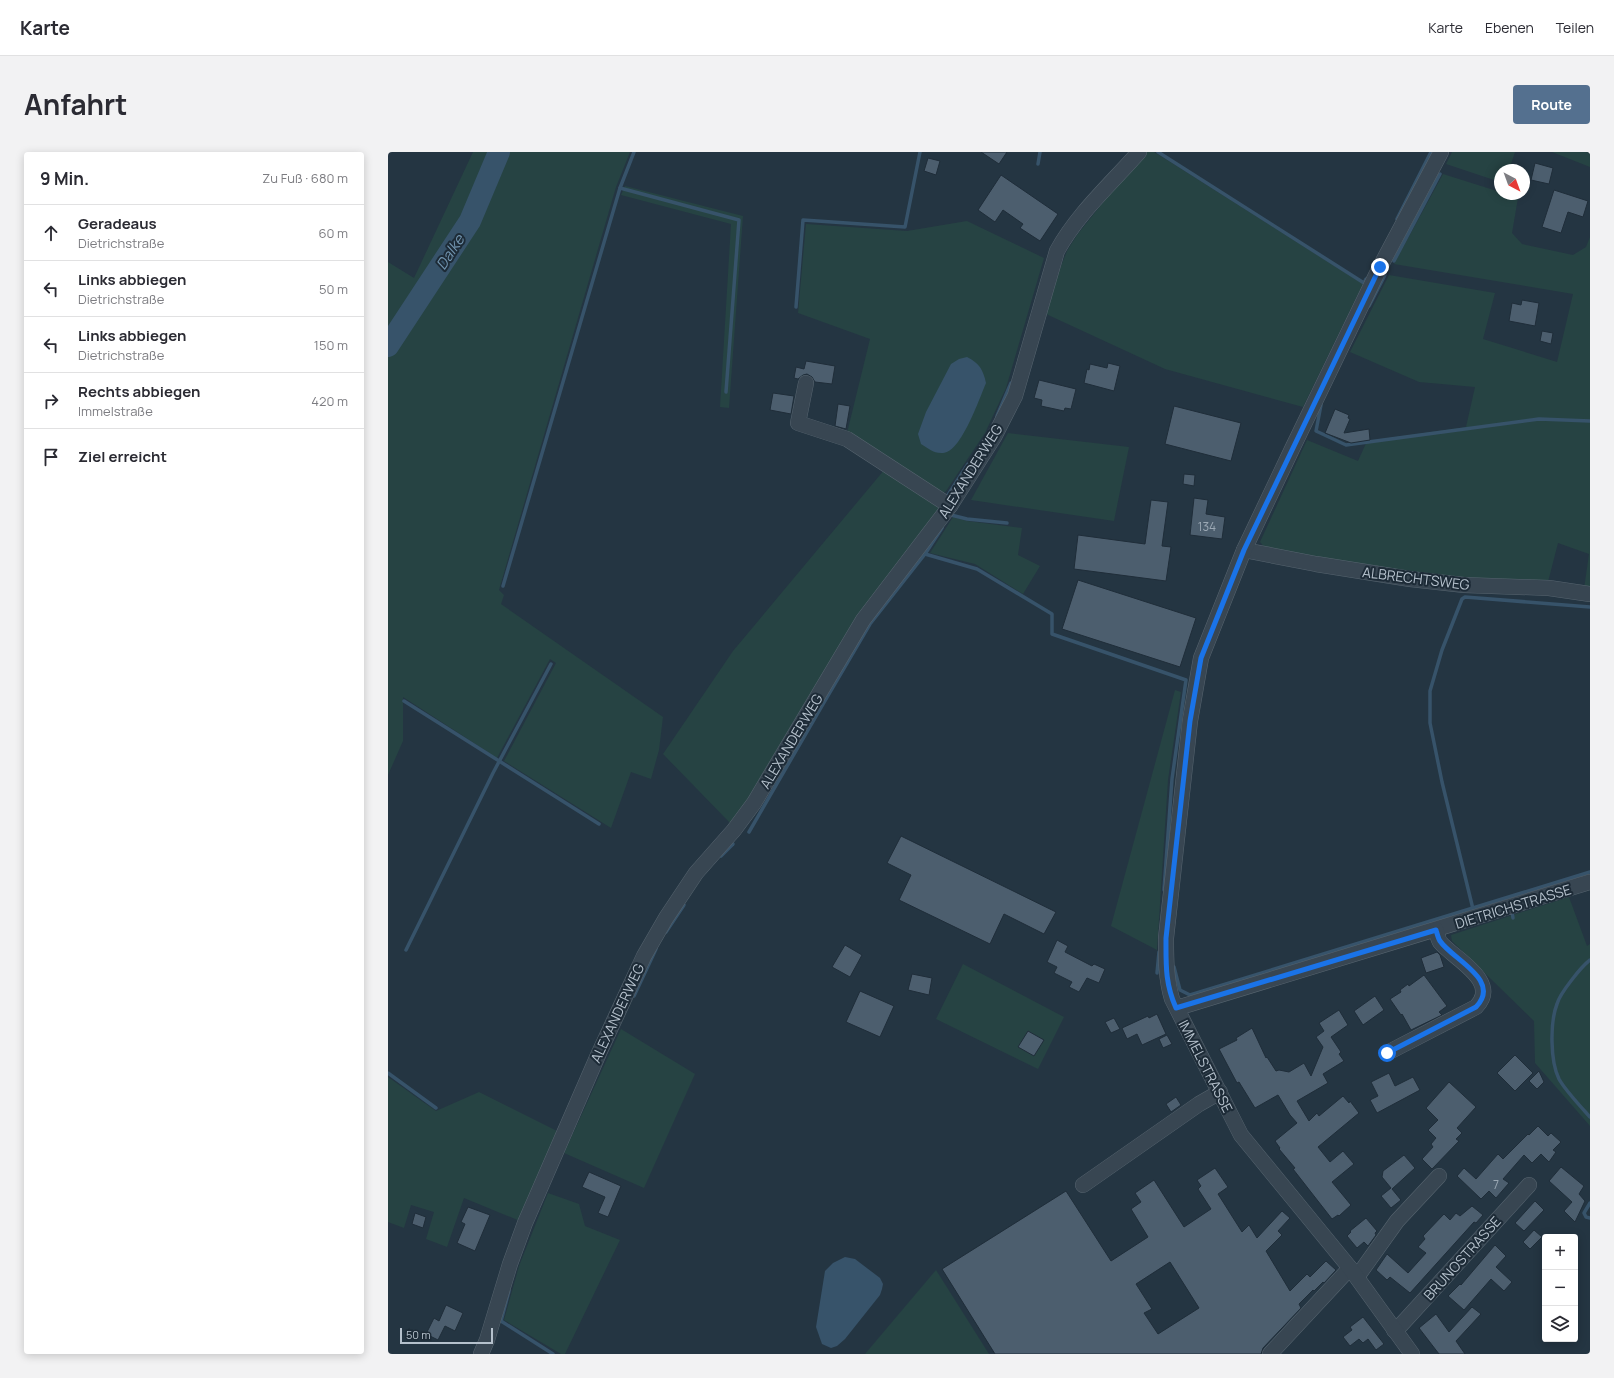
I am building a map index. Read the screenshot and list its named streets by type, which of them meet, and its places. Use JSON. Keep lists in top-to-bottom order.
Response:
{
  "streets": {
    "street": [
      "ALEXANDERWEG",
      "ALBRECHTSWEG",
      "DIETRICHSTRASSE",
      "IMMELSTRASSE",
      "BRUNOSTRASSE"
    ]
  },
  "crossings": [
    ["ALBRECHTSWEG", "IMMELSTRASSE"],
    ["DIETRICHSTRASSE", "IMMELSTRASSE"],
    ["IMMELSTRASSE", "BRUNOSTRASSE"]
  ],
  "water": ["Dalke"],
  "house_numbers": ["134", "7"],
  "scale_bar": "50 m",
  "north": "bottom right",
  "page": {
    "header": "Karte",
    "nav": ["Karte", "Ebenen", "Teilen"],
    "title": "Anfahrt",
    "buttons": "Route",
    "heading": ["9 Min.", "Zu Fuß · 680 m"],
    "list": [
      ["Geradeaus", "Dietrichstraße", "60 m"],
      ["Links abbiegen", "Dietrichstraße", "50 m"],
      ["Links abbiegen", "Dietrichstraße", "150 m"],
      ["Rechts abbiegen", "Immelstraße", "420 m"],
      "Ziel erreicht"
    ],
    "map_buttons": ["+", "−"],
    "scale": "50 m"
  }
}
